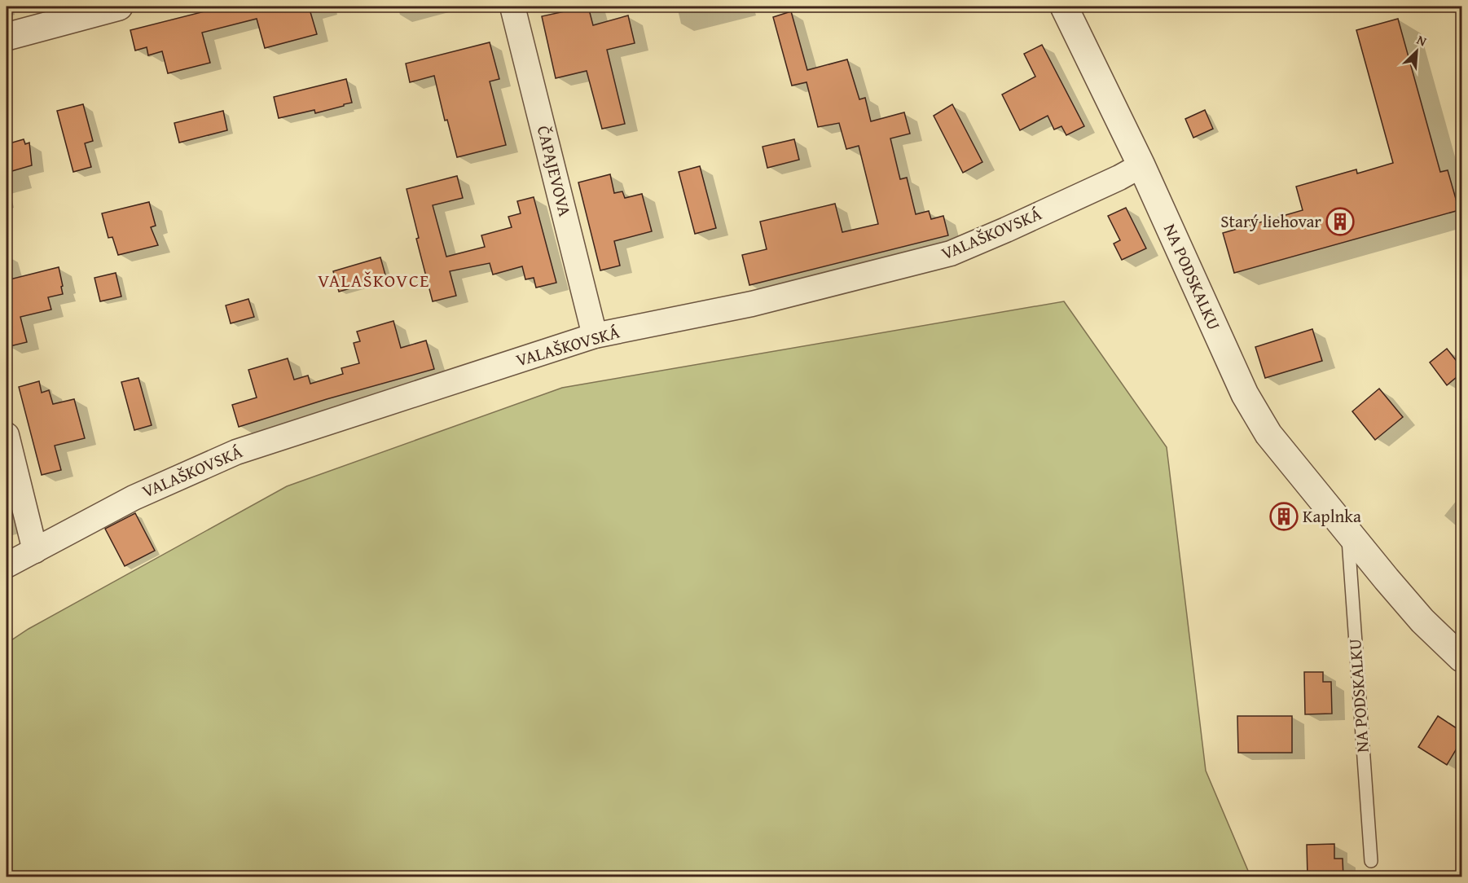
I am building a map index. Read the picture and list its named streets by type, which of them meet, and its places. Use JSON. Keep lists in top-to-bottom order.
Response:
{
  "streets": {
    "street": ["ČAPAJEVOVA", "VALAŠKOVSKÁ", "NA PODSKALKU"]
  },
  "crossings": [
    ["ČAPAJEVOVA", "VALAŠKOVSKÁ"],
    ["VALAŠKOVSKÁ", "NA PODSKALKU"]
  ],
  "districts": ["VALAŠKOVCE"],
  "places": {
    "building": ["Starý liehovar", "Kaplnka"]
  },
  "north": "top right"
}
